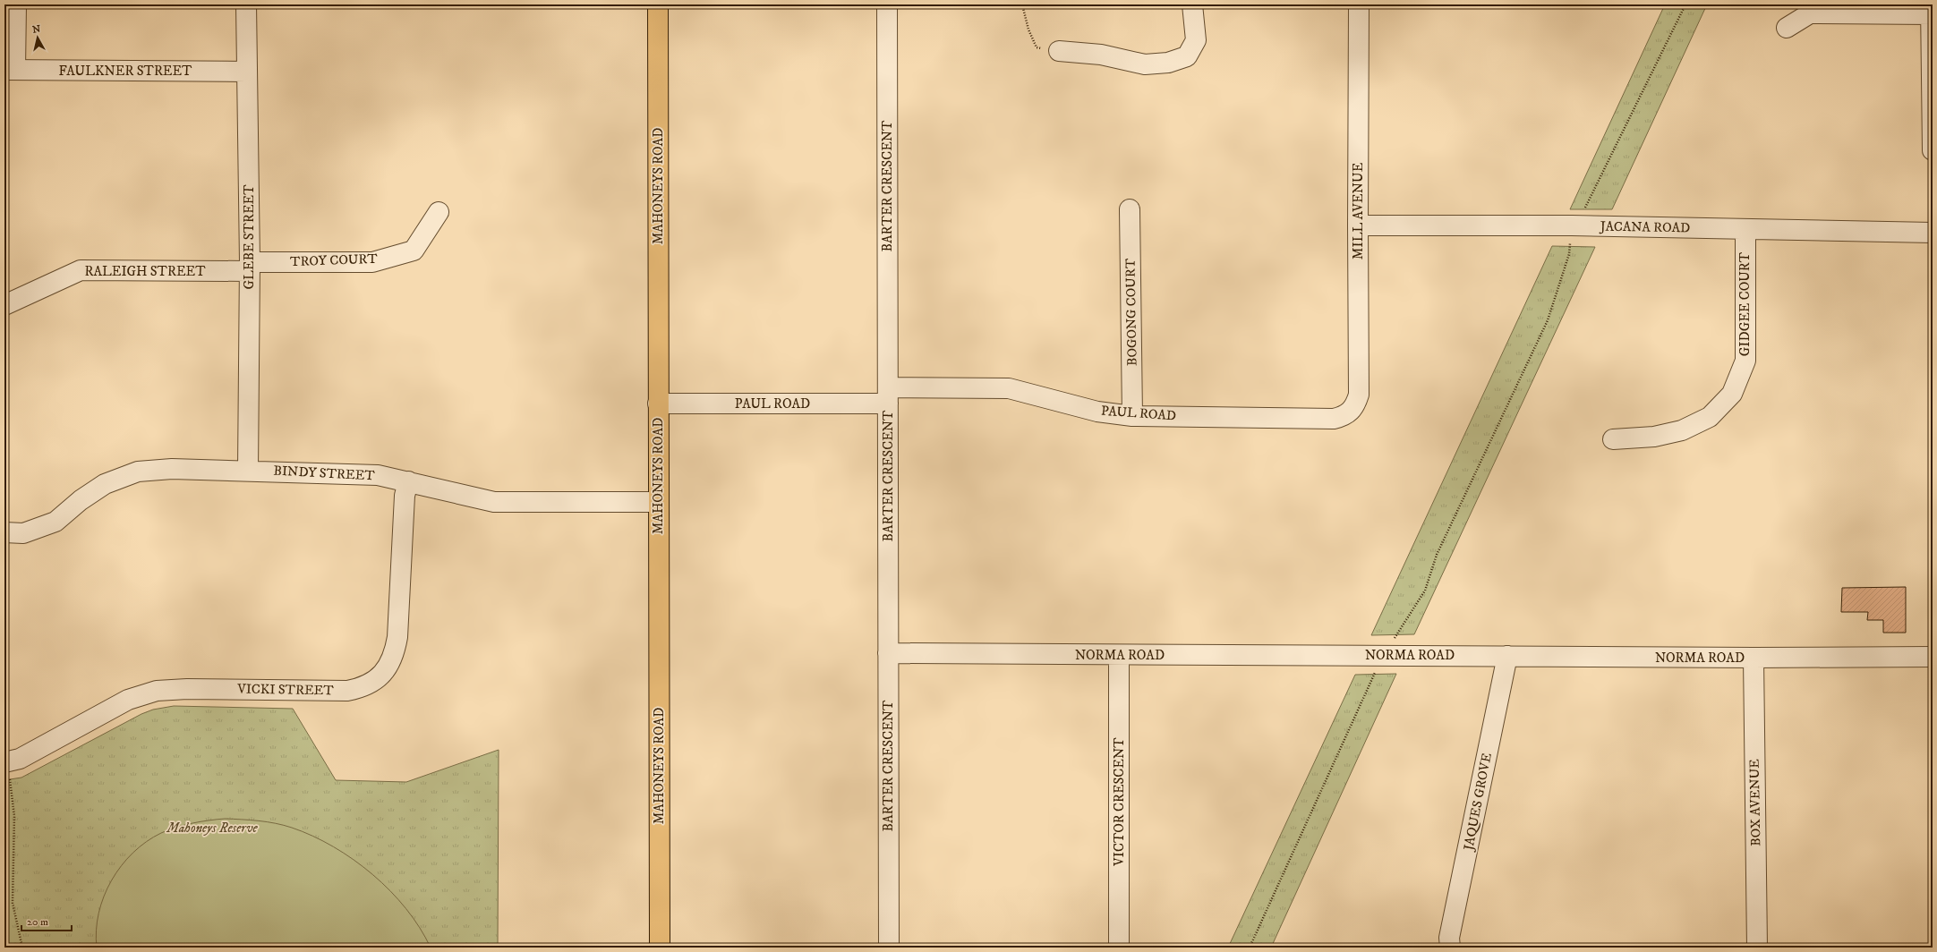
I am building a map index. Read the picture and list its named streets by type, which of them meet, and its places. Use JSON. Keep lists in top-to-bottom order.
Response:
{
  "streets": {
    "main road": ["MAHONEYS ROAD"],
    "street": [
      "FAULKNER STREET",
      "BARTER CRESCENT",
      "MILL AVENUE",
      "JACANA ROAD",
      "GLEBE STREET",
      "TROY COURT",
      "RALEIGH STREET",
      "GIDGEE COURT",
      "BOGONG COURT",
      "PAUL ROAD",
      "BINDY STREET",
      "NORMA ROAD",
      "VICKI STREET",
      "VICTOR CRESCENT",
      "JAQUES GROVE",
      "BOX AVENUE"
    ]
  },
  "crossings": [
    ["FAULKNER STREET", "GLEBE STREET"],
    ["MAHONEYS ROAD", "PAUL ROAD"],
    ["MAHONEYS ROAD", "BINDY STREET"],
    ["BARTER CRESCENT", "PAUL ROAD"],
    ["BARTER CRESCENT", "NORMA ROAD"],
    ["MILL AVENUE", "JACANA ROAD"],
    ["MILL AVENUE", "PAUL ROAD"],
    ["JACANA ROAD", "GIDGEE COURT"],
    ["GLEBE STREET", "TROY COURT"],
    ["GLEBE STREET", "RALEIGH STREET"],
    ["GLEBE STREET", "BINDY STREET"],
    ["TROY COURT", "RALEIGH STREET"],
    ["BOGONG COURT", "PAUL ROAD"],
    ["BINDY STREET", "VICKI STREET"],
    ["NORMA ROAD", "VICTOR CRESCENT"],
    ["NORMA ROAD", "JAQUES GROVE"],
    ["NORMA ROAD", "BOX AVENUE"]
  ],
  "parks": ["Mahoneys Reserve"],
  "scale_bar": "20 m",
  "north": "top"
}
